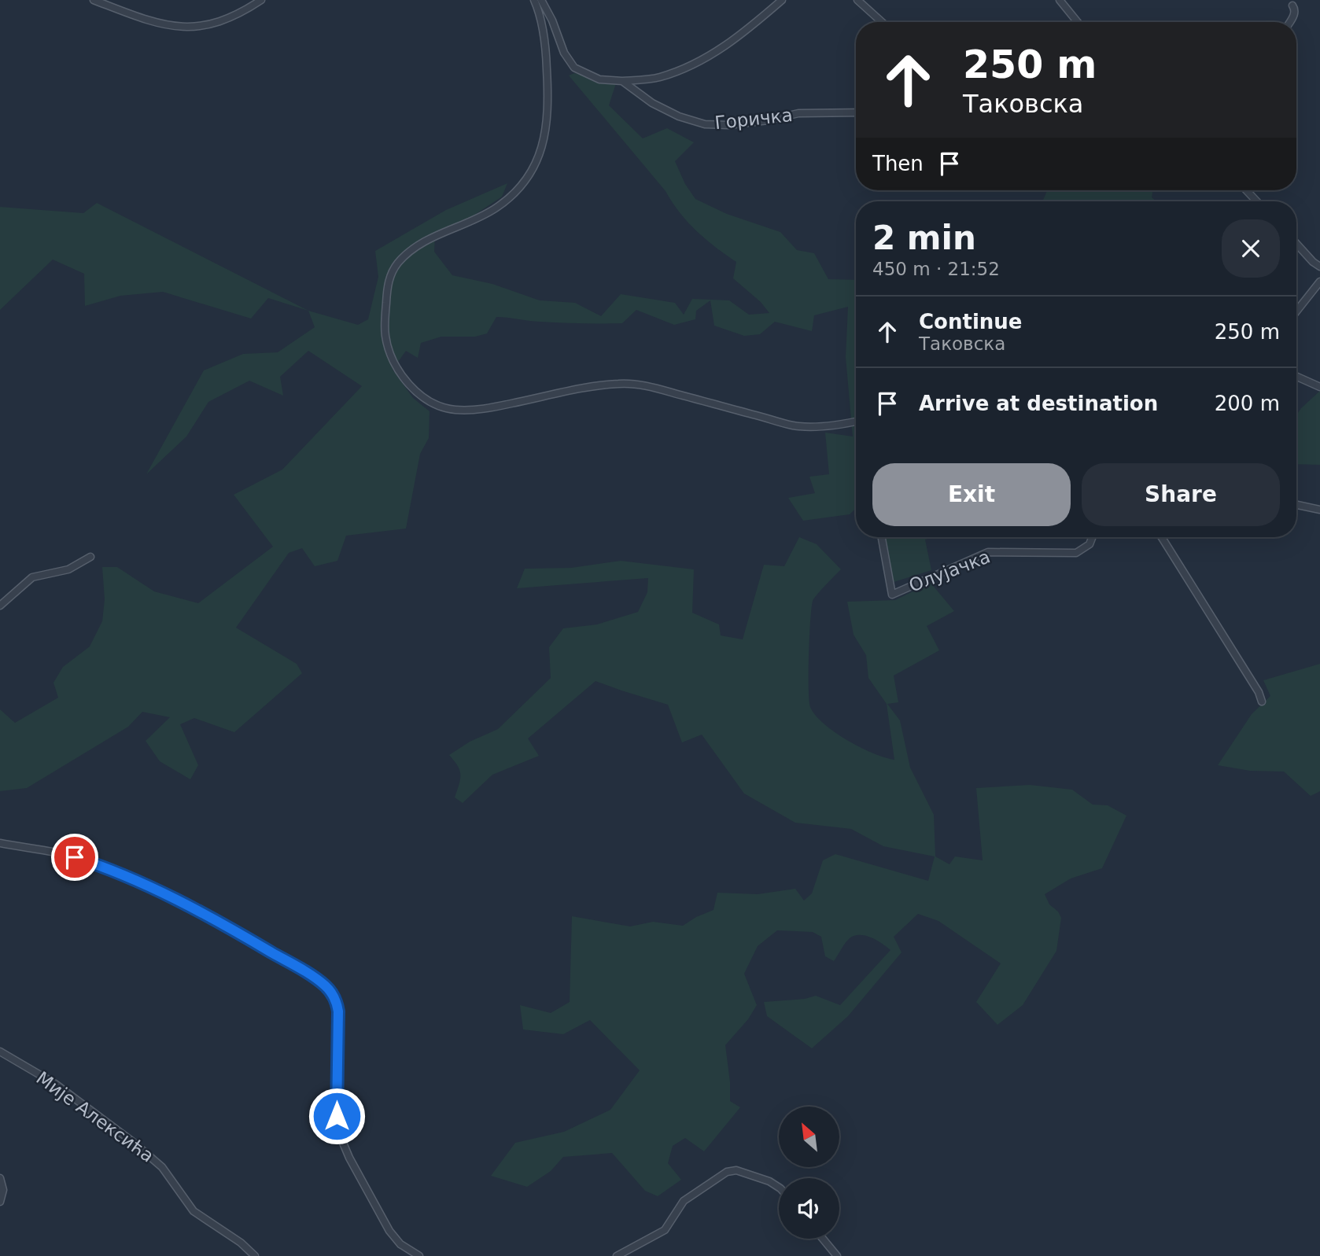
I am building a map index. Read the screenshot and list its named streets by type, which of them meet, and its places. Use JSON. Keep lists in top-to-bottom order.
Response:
{
  "streets": {
    "street": ["Горичка", "Олујачка", "Мије Алексића"]
  },
  "north": "top left",
  "page": {
    "turn": ["250 m", "Таковска"],
    "then": "Then",
    "heading": ["2 min", "450 m · 21:52"],
    "list": [
      {
        "name": "Continue",
        "note": "Таковска",
        "value": "250 m"
      },
      {
        "name": "Arrive at destination",
        "value": "200 m"
      }
    ],
    "buttons": ["Exit", "Share"]
  }
}
